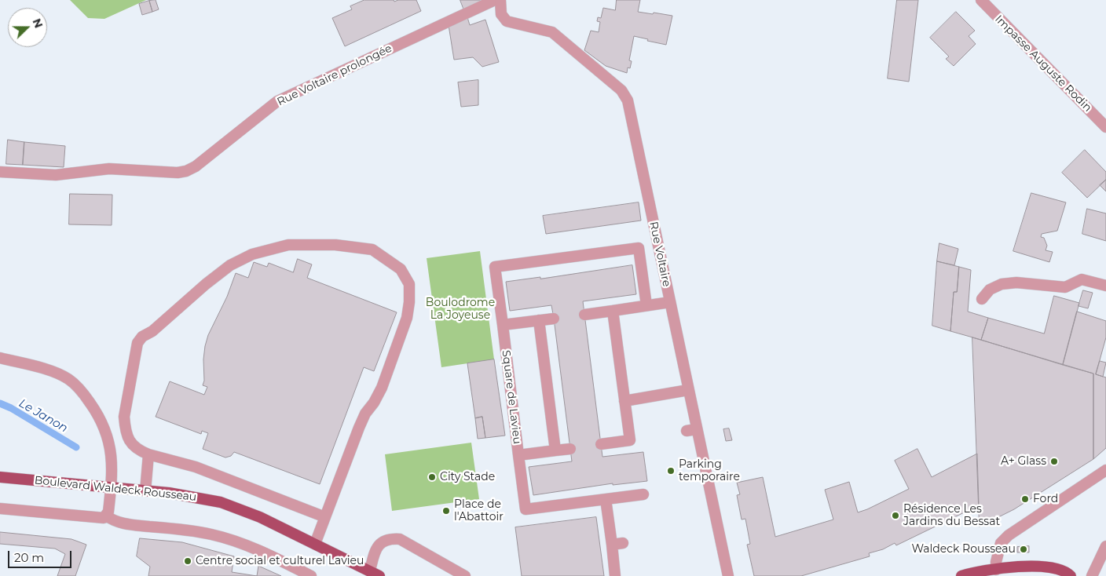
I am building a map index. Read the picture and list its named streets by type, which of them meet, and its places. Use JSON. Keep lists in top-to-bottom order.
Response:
{
  "streets": {
    "main road": ["Boulevard Waldeck Rousseau"],
    "street": [
      "Impasse Auguste Rodin",
      "Rue Voltaire prolongée",
      "Rue Voltaire",
      "Square de Lavieu"
    ]
  },
  "water": ["Le Janon"],
  "parks": ["Boulodrome La Joyeuse"],
  "places": [
    "A+ Glass",
    "Parking temporaire",
    "City Stade",
    "Ford",
    "Place de l'Abattoir",
    "Résidence Les Jardins du Bessat",
    "Waldeck Rousseau",
    "Centre social et culturel Lavieu"
  ],
  "scale_bar": "20 m",
  "north": "right"
}
